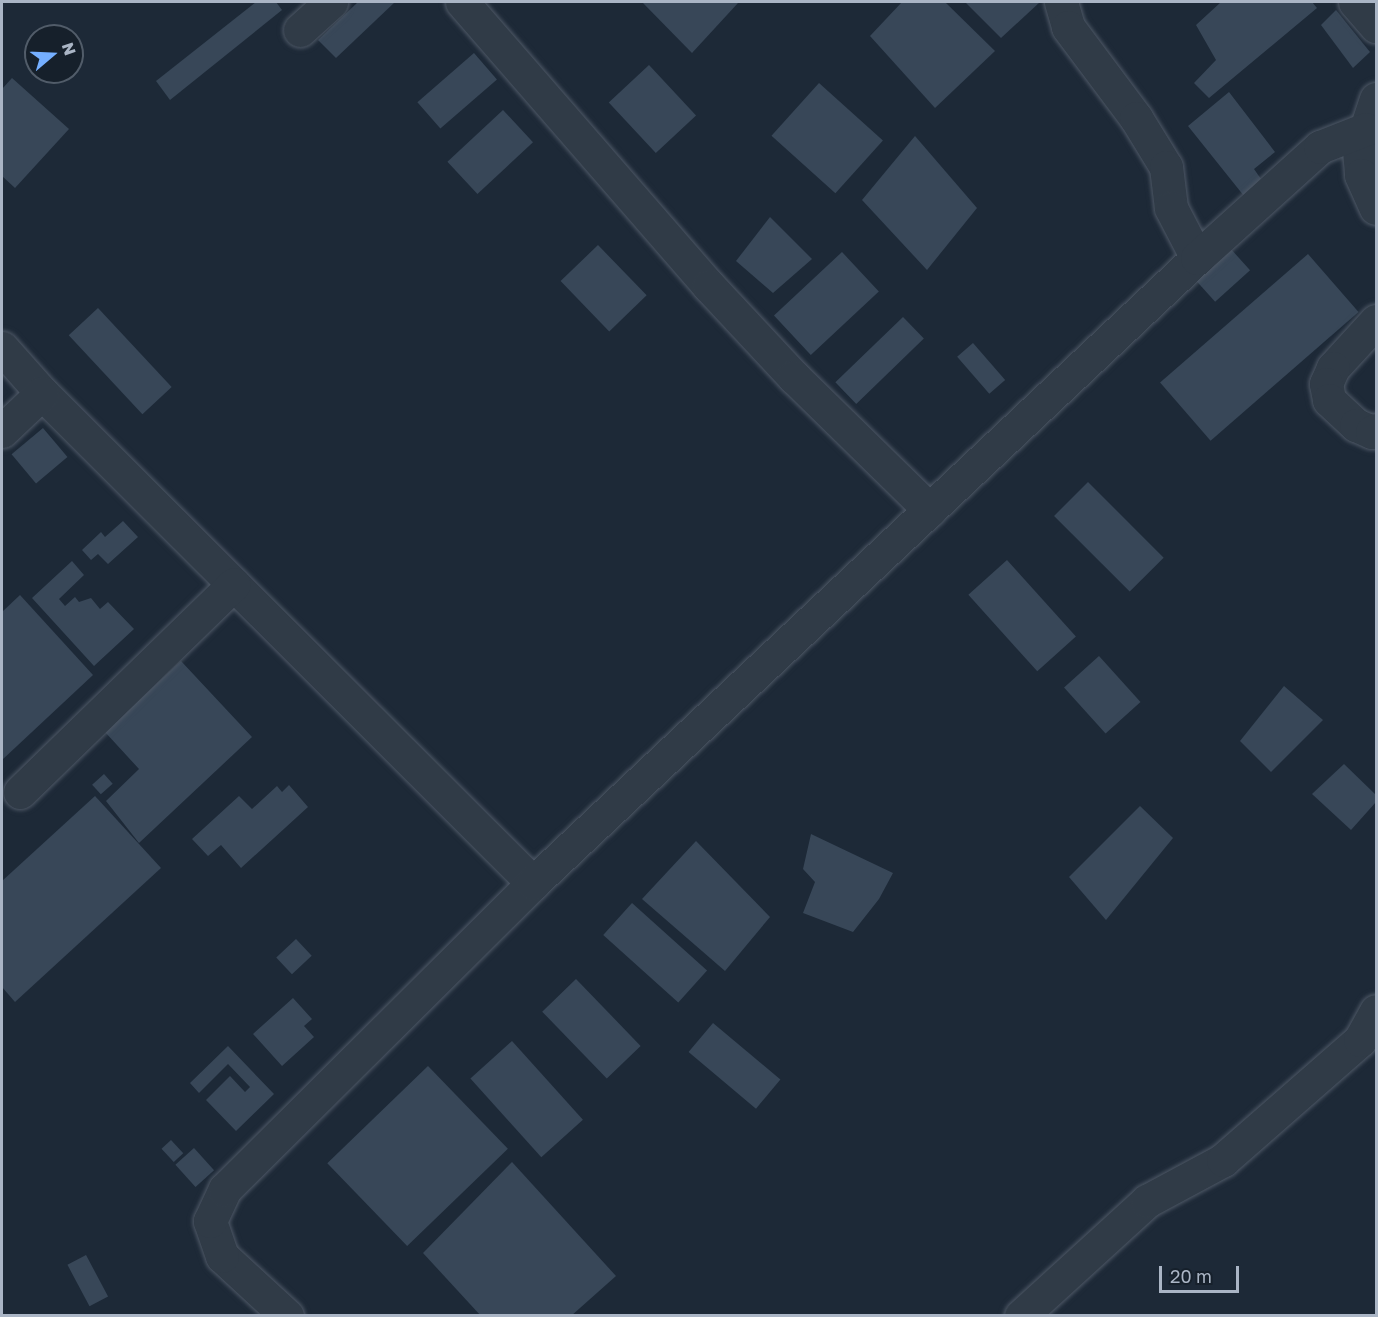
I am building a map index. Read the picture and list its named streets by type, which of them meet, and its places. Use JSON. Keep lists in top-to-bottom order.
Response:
{
  "scale_bar": "20 m",
  "north": "right"
}
